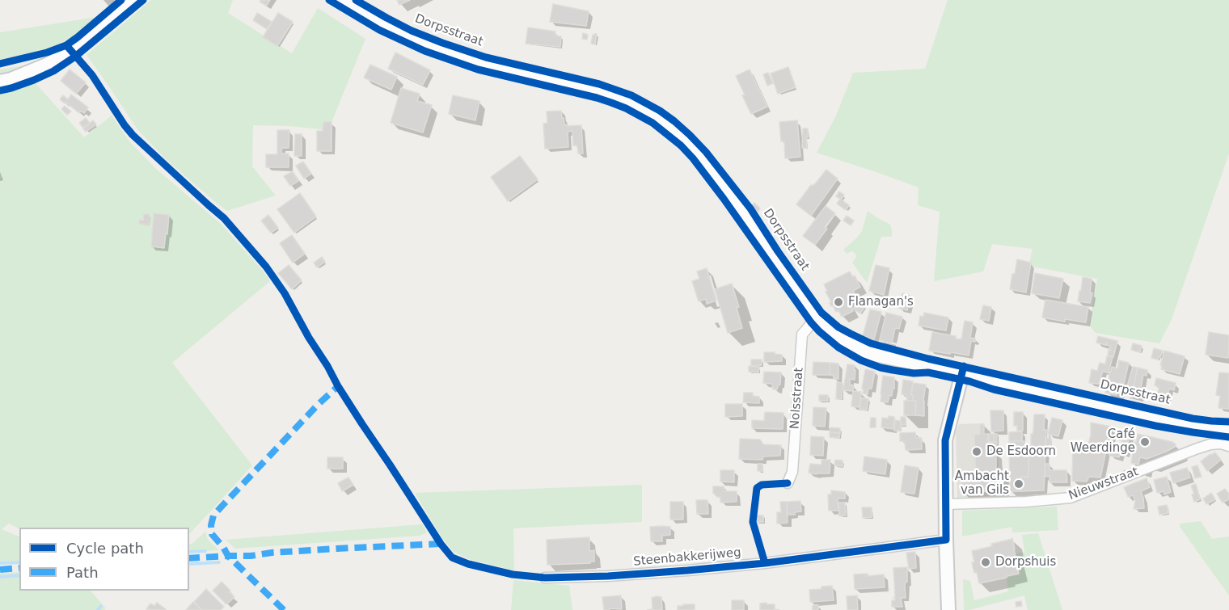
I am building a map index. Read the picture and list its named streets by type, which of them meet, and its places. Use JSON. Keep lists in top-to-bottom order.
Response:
{
  "streets": {
    "main road": ["Dorpsstraat"],
    "street": ["Nolsstraat", "Nieuwstraat", "Steenbakkerijweg"]
  },
  "crossings": [
    ["Dorpsstraat", "Nolsstraat"]
  ],
  "places": [
    "Flanagan's",
    "Café Weerdinge",
    "De Esdoorn",
    "Ambacht van Gils",
    "Dorpshuis"
  ],
  "legend": ["Cycle path", "Path"]
}
